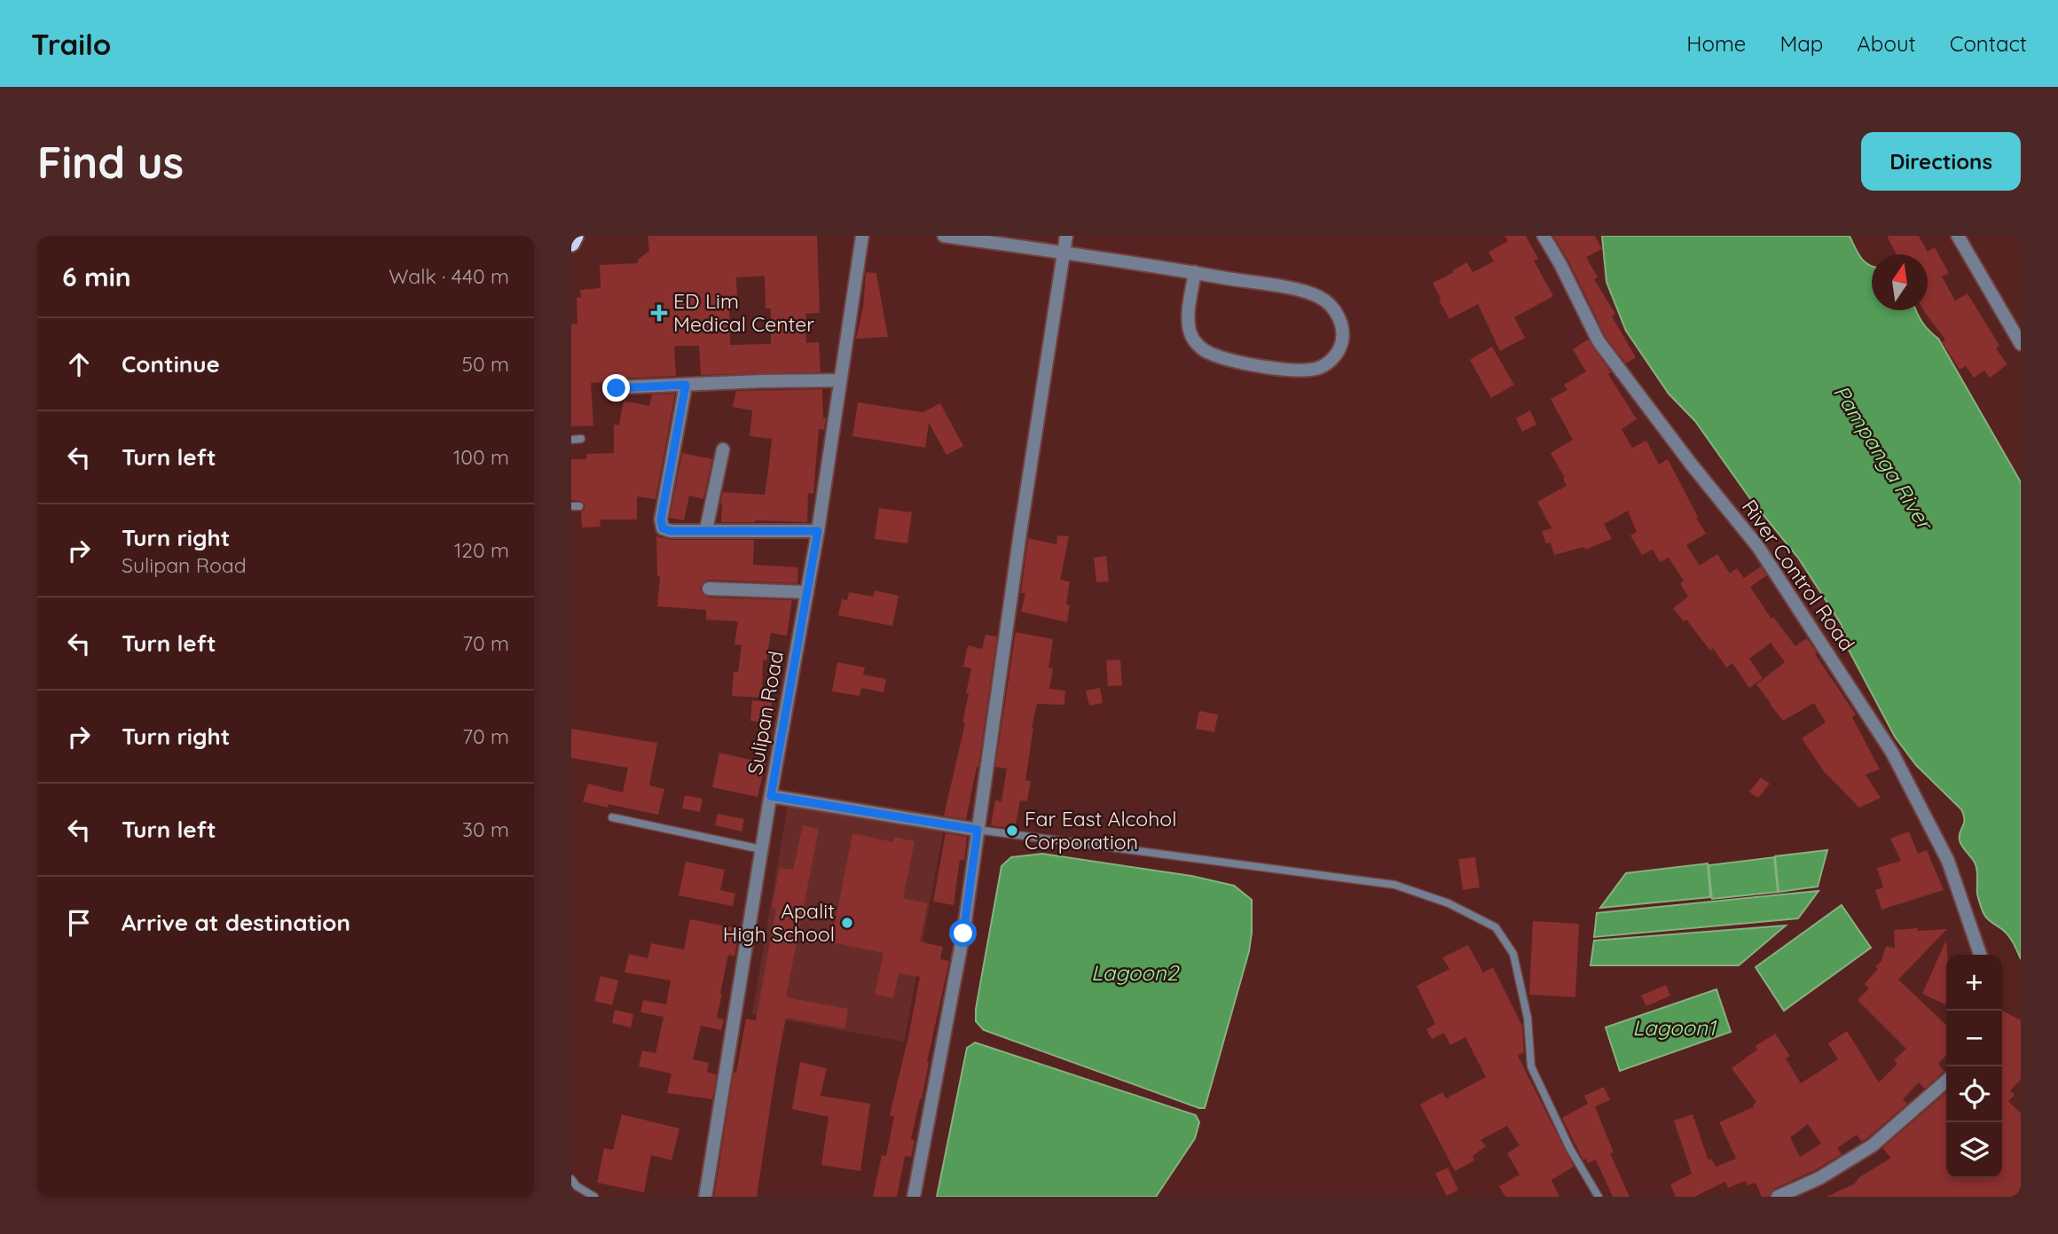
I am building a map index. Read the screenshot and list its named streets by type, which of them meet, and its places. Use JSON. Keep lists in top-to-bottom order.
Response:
{
  "streets": {
    "street": ["River Control Road", "Sulipan Road"]
  },
  "water": ["Pampanga River", "Lagoon2", "Lagoon1"],
  "places": {
    "health": ["ED Lim Medical Center"],
    "other": ["Far East Alcohol Corporation", "Apalit High School"]
  },
  "north": "top",
  "page": {
    "header": "Trailo",
    "nav": [
      "Home",
      "Map",
      "About",
      "Contact"
    ],
    "buttons": "Directions",
    "title": "Find us",
    "heading": ["6 min", "Walk · 440 m"],
    "list": [
      ["Continue", "50 m"],
      ["Turn left", "100 m"],
      ["Turn right", "Sulipan Road", "120 m"],
      ["Turn left", "70 m"],
      ["Turn right", "70 m"],
      ["Turn left", "30 m"],
      "Arrive at destination"
    ],
    "map_buttons": ["+", "−"]
  }
}
